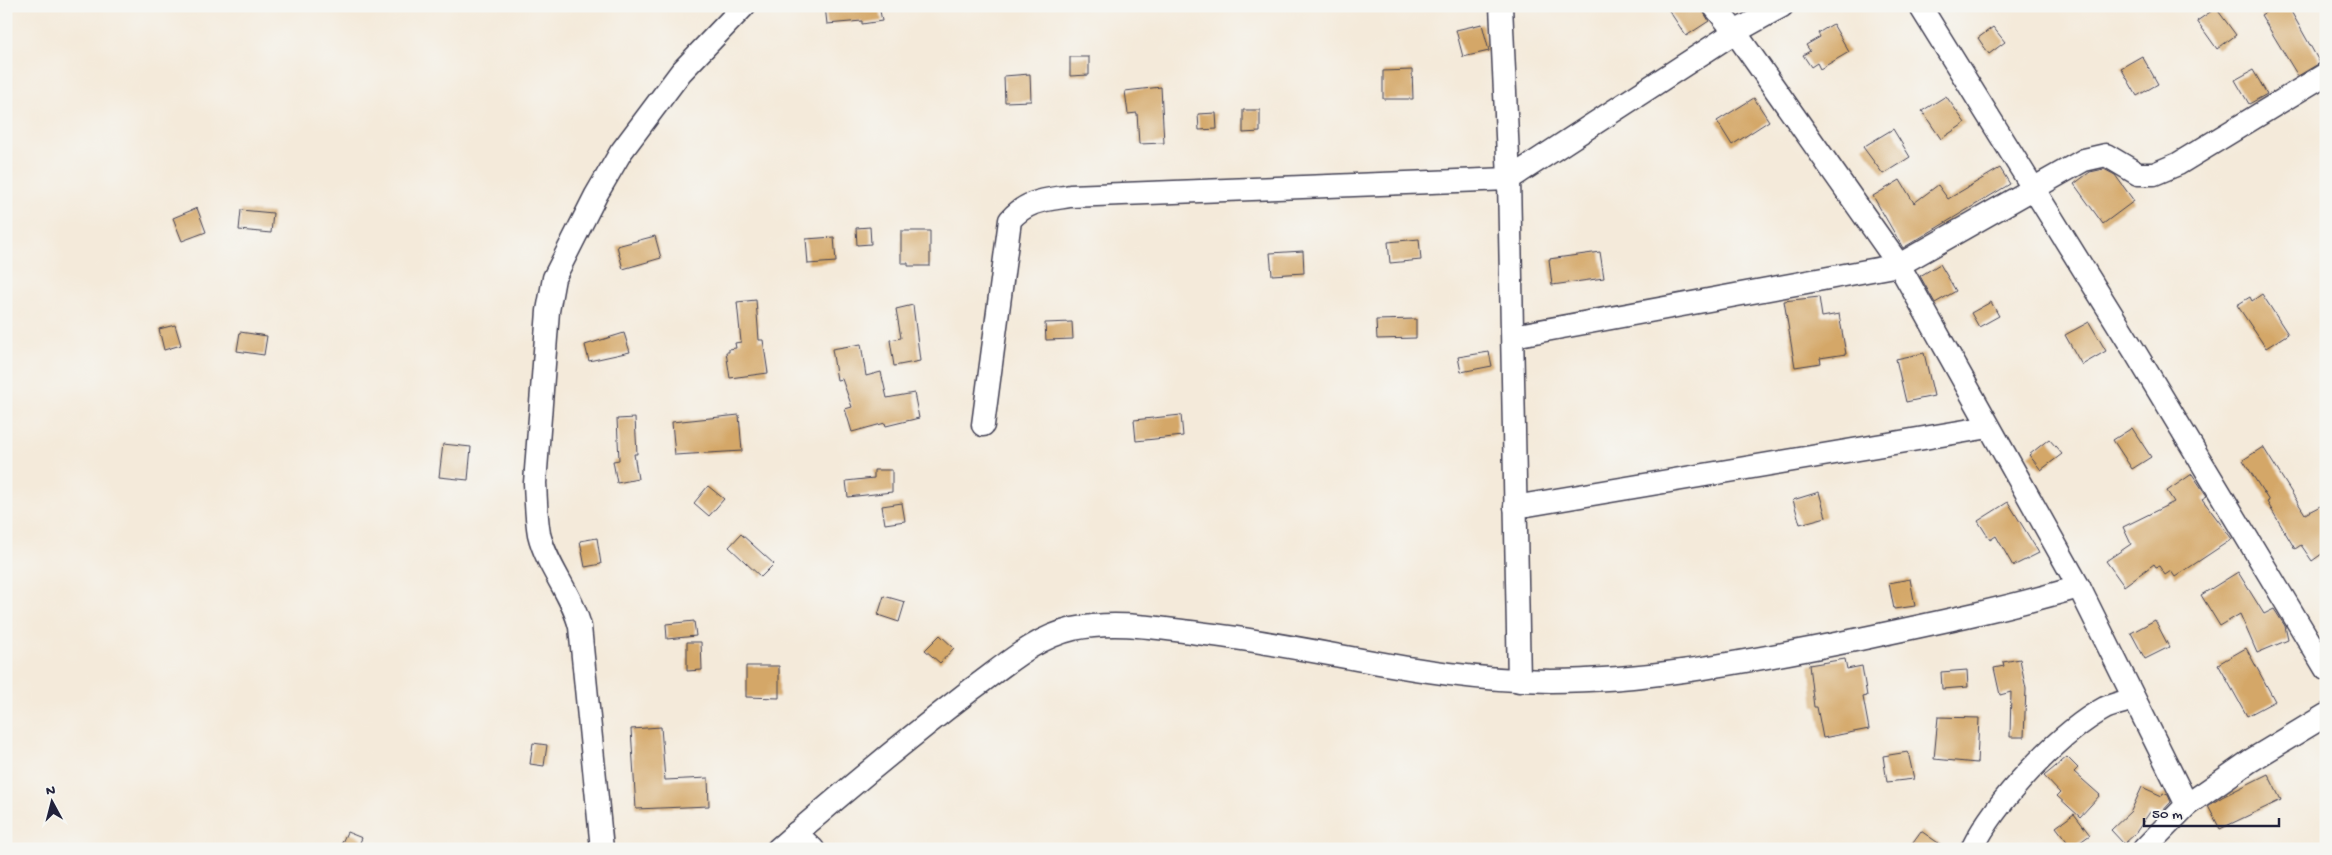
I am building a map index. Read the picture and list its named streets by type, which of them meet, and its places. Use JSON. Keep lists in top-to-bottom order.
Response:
{
  "scale_bar": "50 m",
  "north": "top"
}
